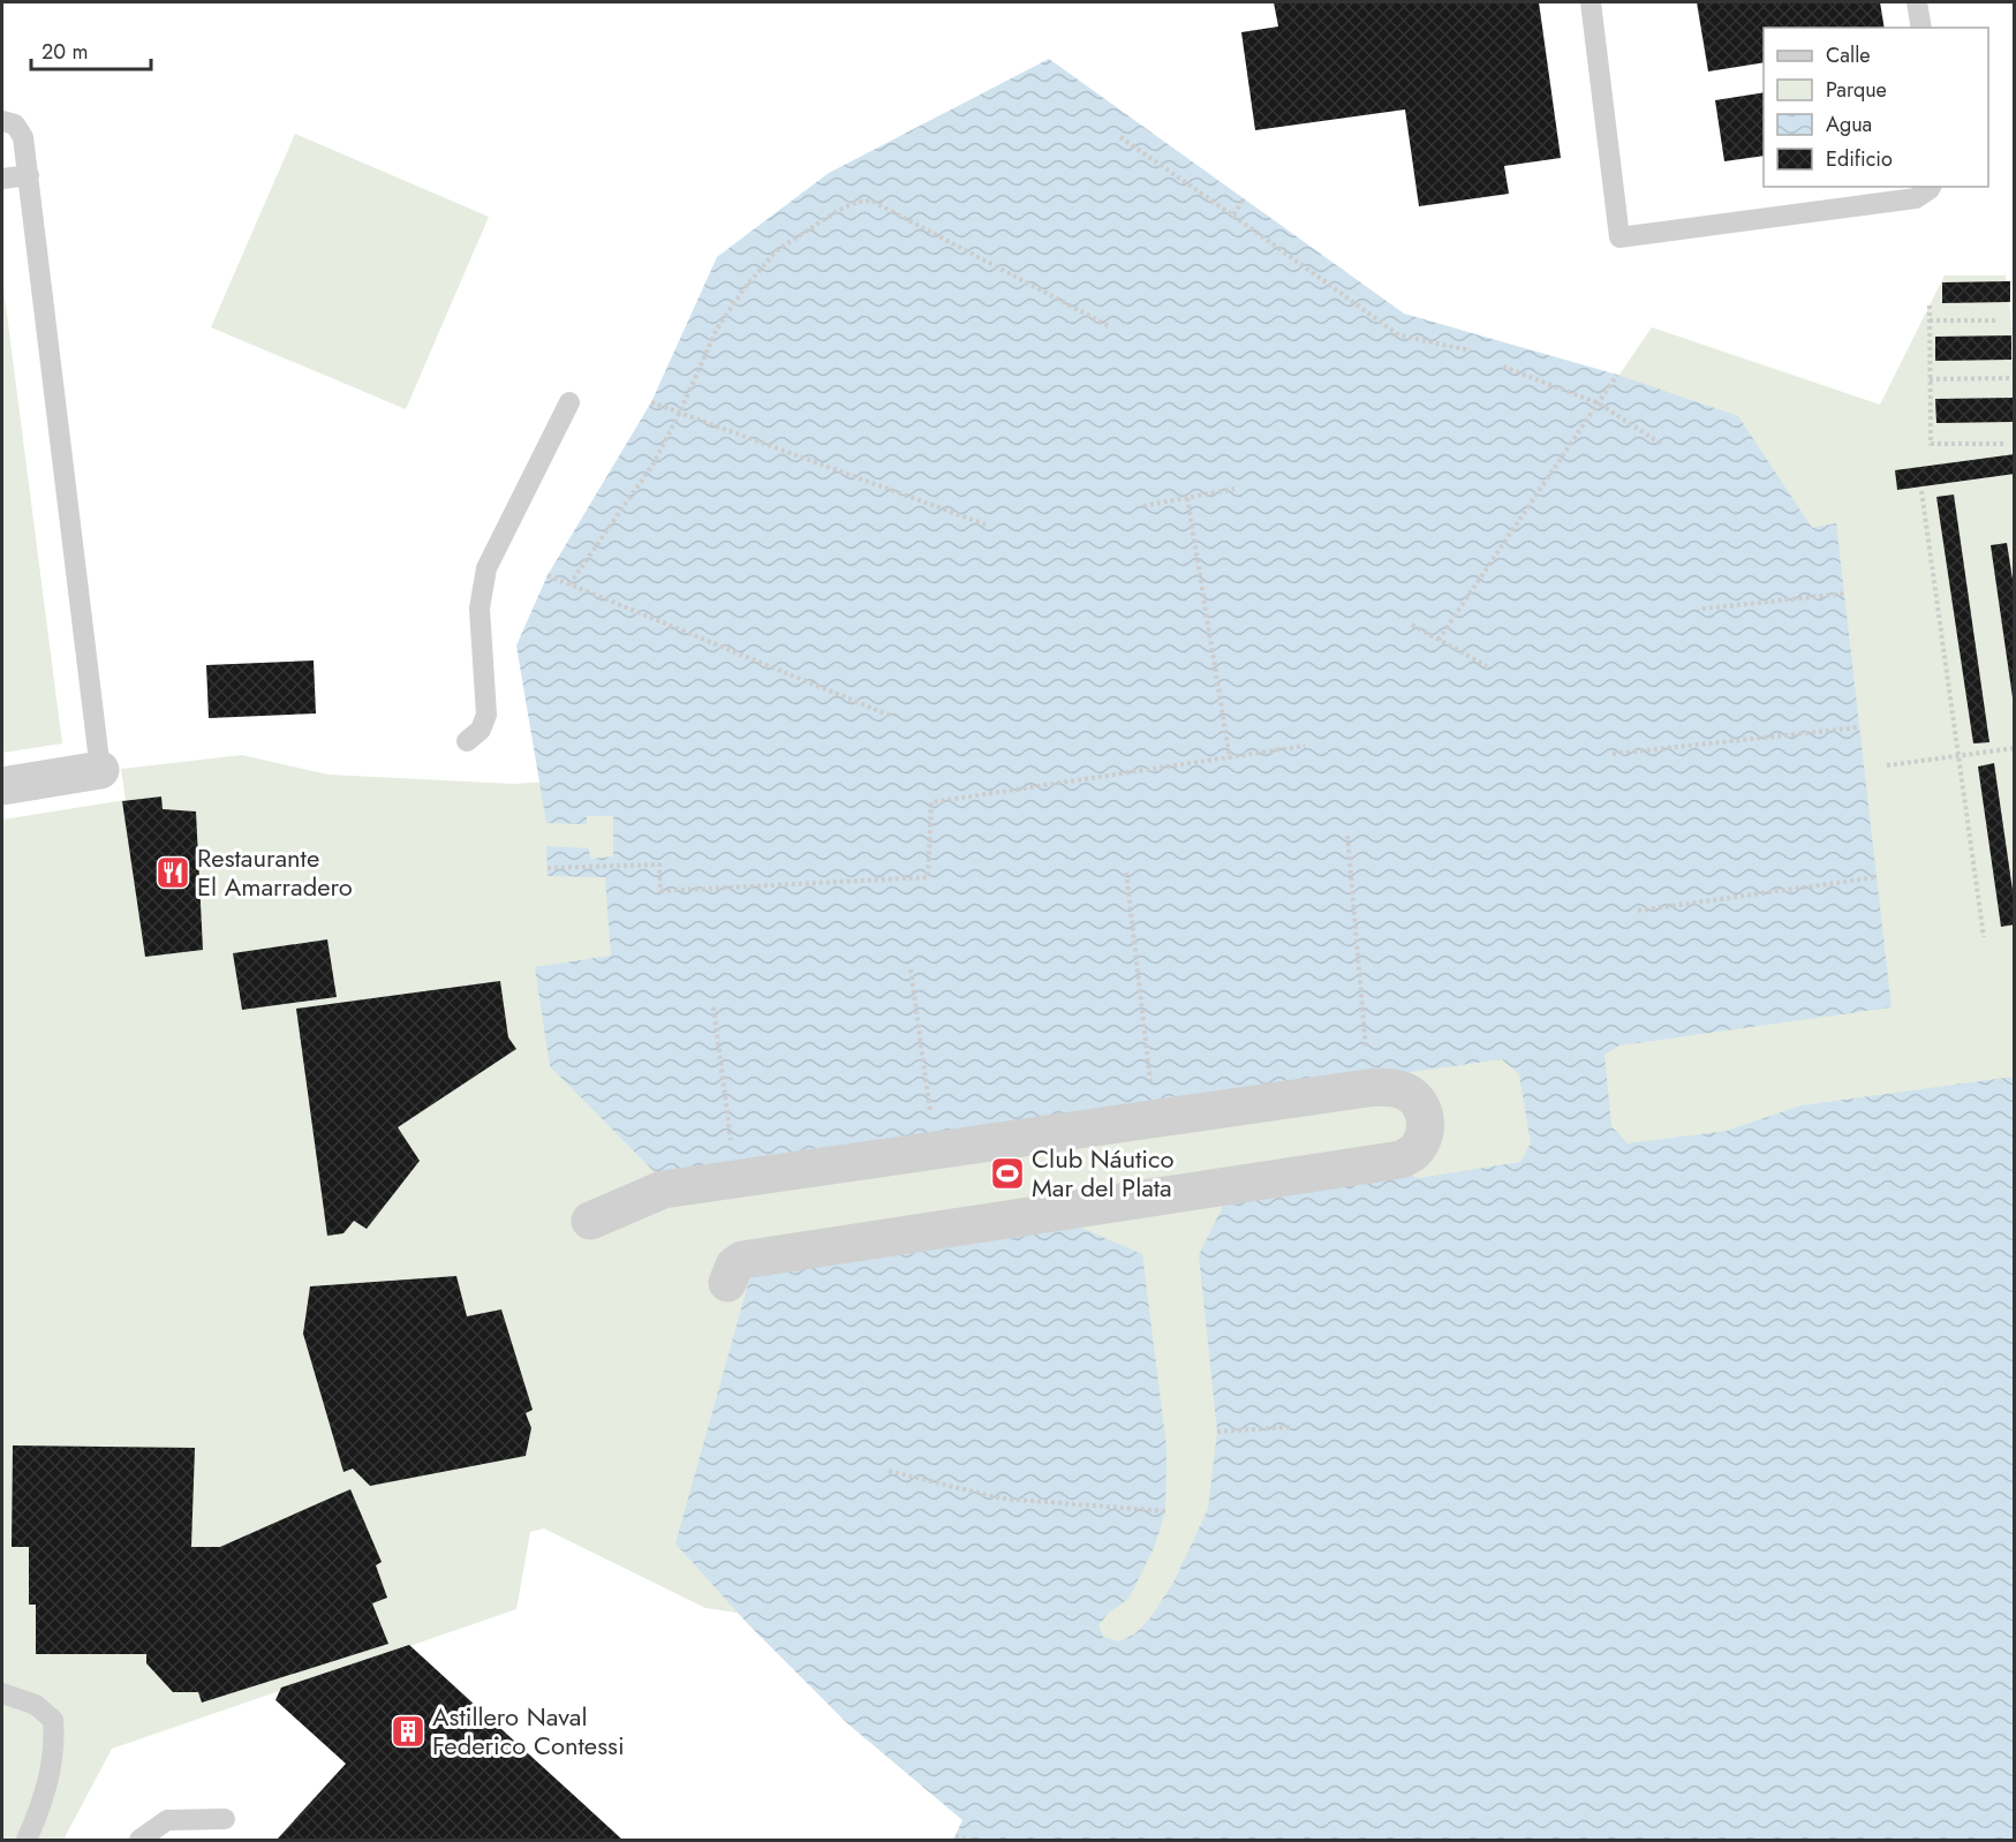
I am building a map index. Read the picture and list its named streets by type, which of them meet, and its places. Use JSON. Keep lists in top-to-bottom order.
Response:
{
  "places": {
    "restaurant": ["Restaurante El Amarradero"],
    "sports": ["Club Náutico Mar del Plata"],
    "building": ["Astillero Naval Federico Contessi"]
  },
  "legend": [
    "Calle",
    "Parque",
    "Agua",
    "Edificio"
  ],
  "scale_bar": "20 m"
}
